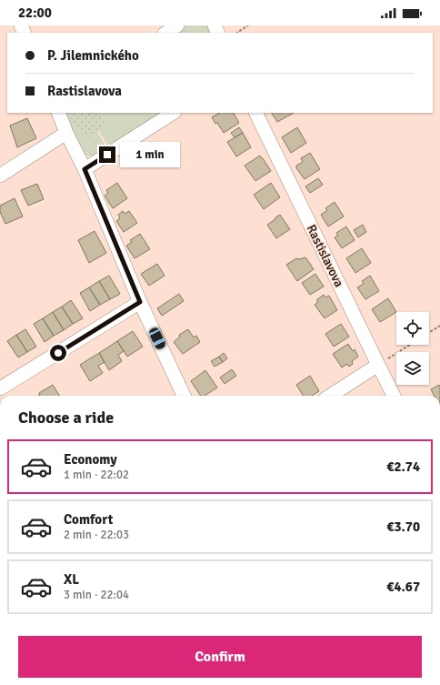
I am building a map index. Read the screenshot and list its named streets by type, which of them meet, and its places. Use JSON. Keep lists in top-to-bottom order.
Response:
{
  "streets": {
    "street": ["Rastislavova"]
  },
  "page": {
    "status": "22:00",
    "banner": ["P. Jilemnického", "Rastislavova"],
    "bubble": "1 min",
    "heading": "Choose a ride",
    "list": [
      {
        "name": "Economy",
        "note": "1 min · 22:02",
        "value": "€2.74"
      },
      {
        "name": "Comfort",
        "note": "2 min · 22:03",
        "value": "€3.70"
      },
      {
        "name": "XL",
        "note": "3 min · 22:04",
        "value": "€4.67"
      }
    ],
    "buttons": "Confirm"
  }
}
